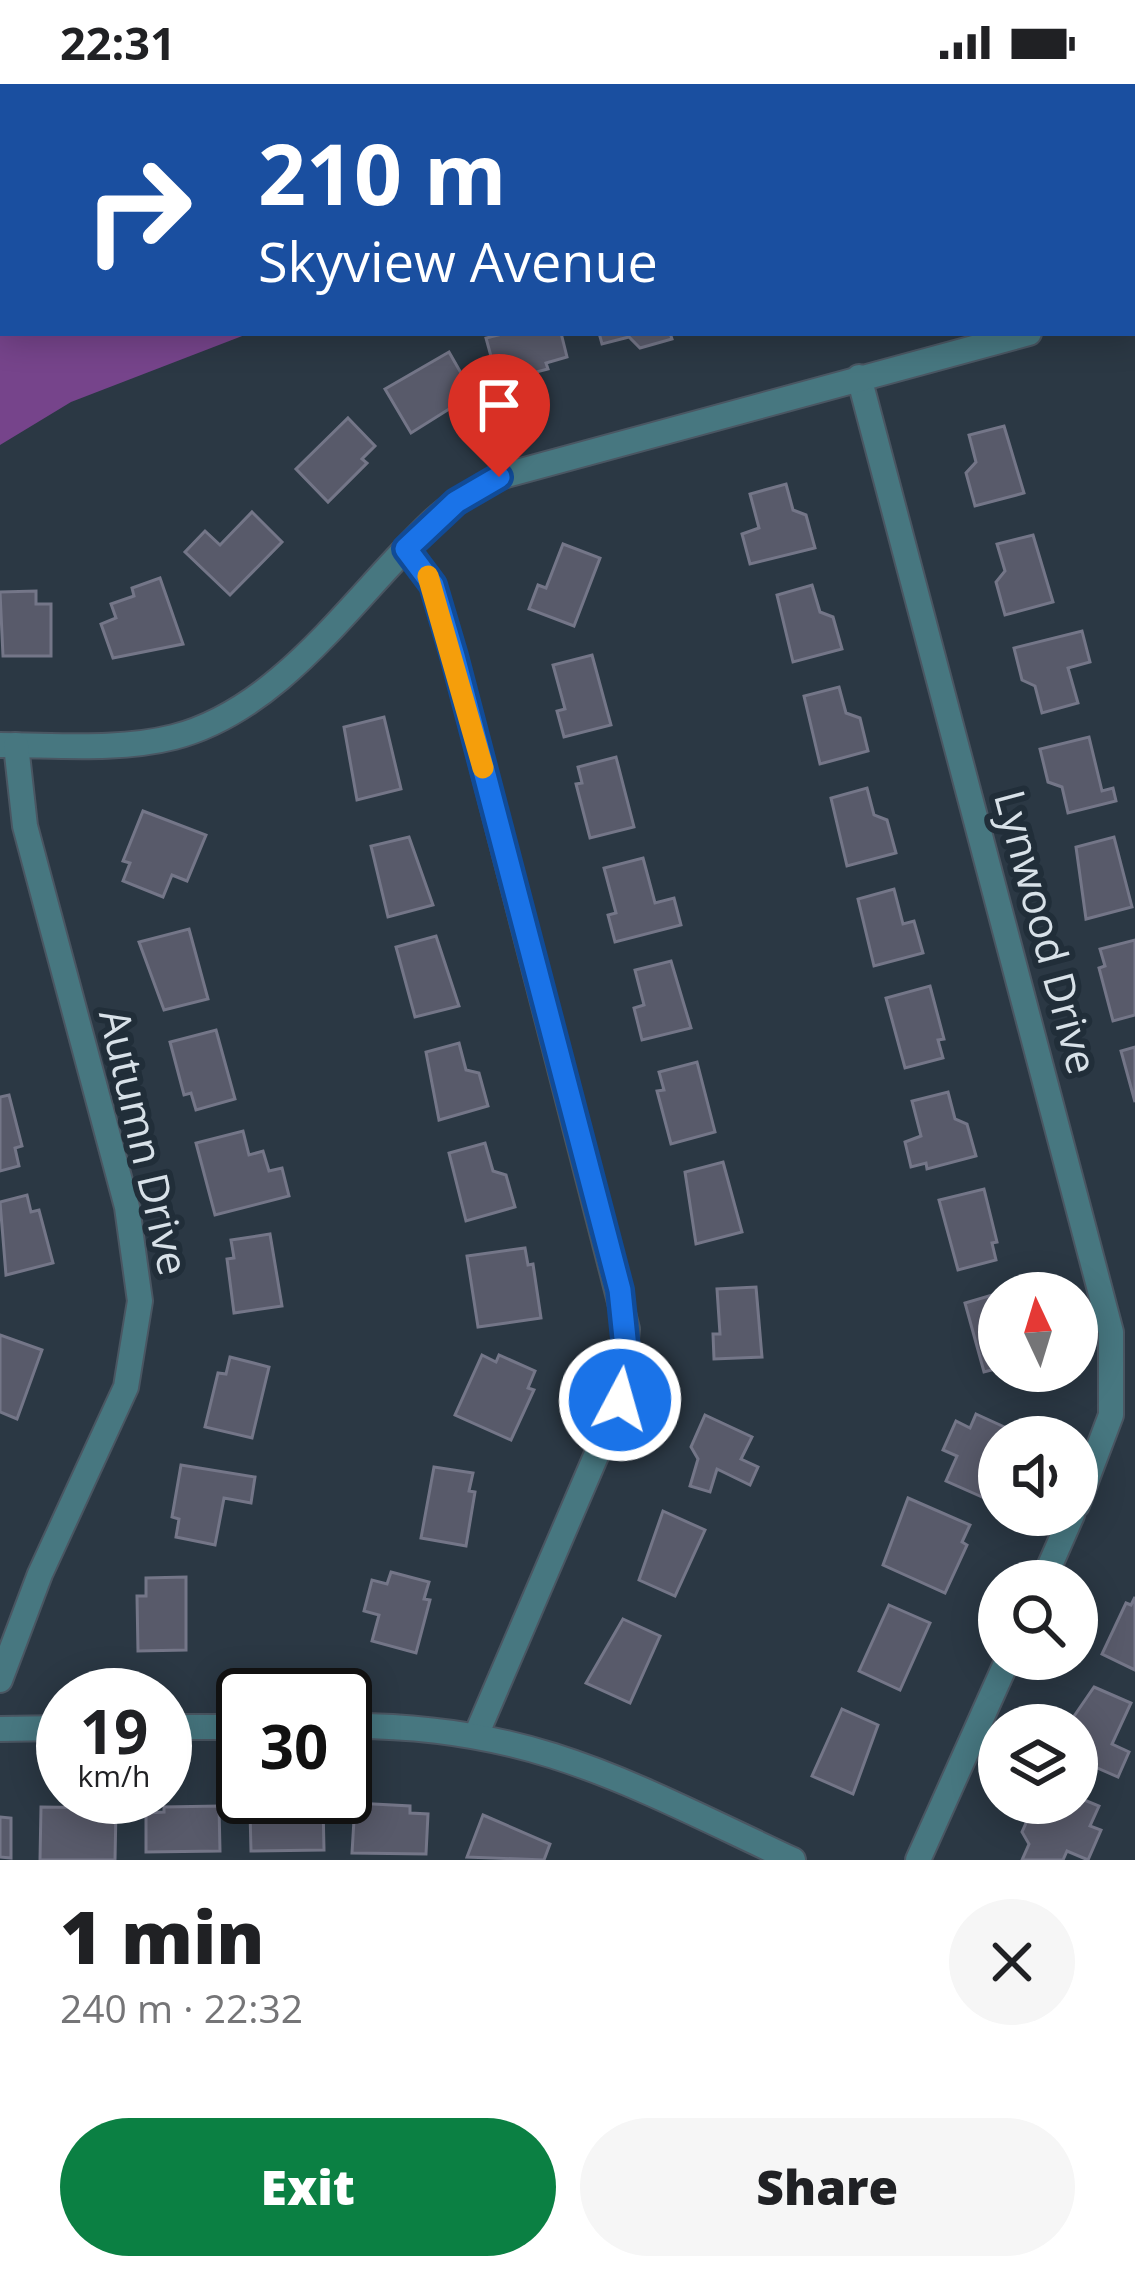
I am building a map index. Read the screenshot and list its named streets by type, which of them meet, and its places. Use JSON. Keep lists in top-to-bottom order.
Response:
{
  "streets": {
    "street": ["Lynwood Drive", "Autumn Drive"]
  },
  "north": "top",
  "page": {
    "status": "22:31",
    "turn": ["210 m", "Skyview Avenue"],
    "speed": "19 km/h",
    "limit": "30",
    "heading": ["1 min", "240 m · 22:32"],
    "buttons": ["Exit", "Share"]
  }
}
